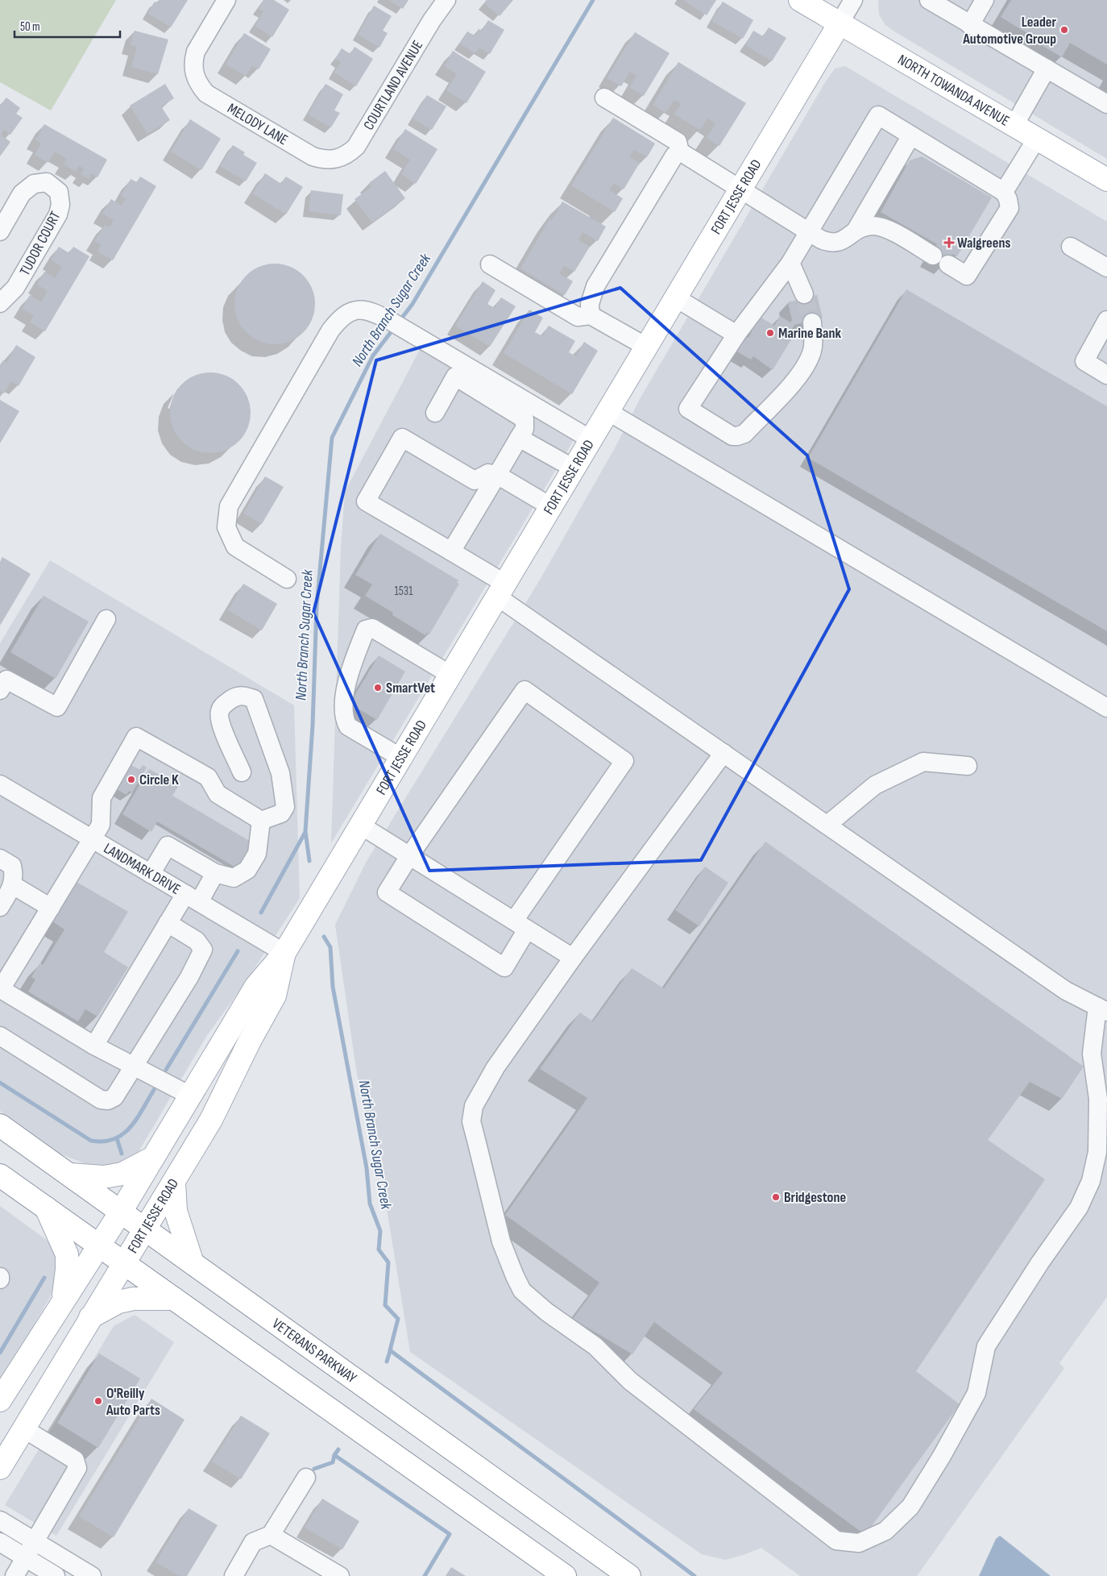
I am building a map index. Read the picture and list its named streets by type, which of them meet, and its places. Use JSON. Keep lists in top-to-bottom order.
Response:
{
  "streets": {
    "main road": ["NORTH TOWANDA AVENUE", "FORT JESSE ROAD", "VETERANS PARKWAY"],
    "street": [
      "COURTLAND AVENUE",
      "MELODY LANE",
      "TUDOR COURT",
      "LANDMARK DRIVE"
    ]
  },
  "crossings": [
    ["COURTLAND AVENUE", "MELODY LANE"],
    ["NORTH TOWANDA AVENUE", "FORT JESSE ROAD"],
    ["FORT JESSE ROAD", "LANDMARK DRIVE"],
    ["FORT JESSE ROAD", "VETERANS PARKWAY"]
  ],
  "water": ["North Branch Sugar Creek"],
  "places": {
    "other": [
      "Leader Automotive Group",
      "Marine Bank",
      "SmartVet",
      "Circle K",
      "Bridgestone",
      "O'Reilly Auto Parts"
    ],
    "health": ["Walgreens"]
  },
  "house_numbers": ["1531"],
  "scale_bar": "50 m"
}
